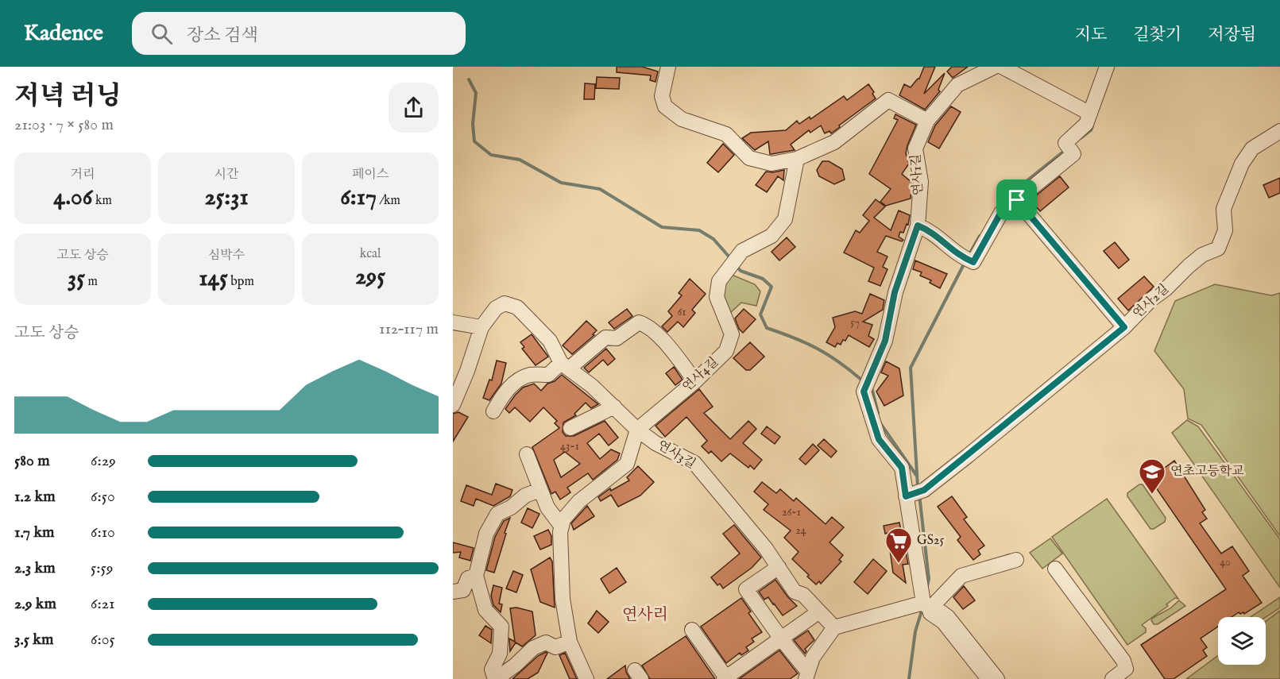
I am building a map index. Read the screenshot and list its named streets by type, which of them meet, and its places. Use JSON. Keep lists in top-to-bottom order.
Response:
{
  "streets": {
    "street": [
      "연사1길",
      "연사2길",
      "연사4길",
      "연사3길"
    ]
  },
  "crossings": [
    ["연사1길", "연사2길"],
    ["연사4길", "연사3길"]
  ],
  "districts": ["연사리"],
  "places": {
    "school or university": ["연초고등학교"],
    "supermarket": ["GS25"]
  },
  "house_numbers": [
    "61",
    "57",
    "43-1",
    "26-1",
    "24",
    "40"
  ],
  "page": {
    "header": "Kadence",
    "search": "장소 검색",
    "nav": ["지도", "길찾기", "저장됨"],
    "heading": ["저녁 러닝", "21:03 · 7 × 580 m"],
    "stats": [
      ["거리", "4.06 km"],
      ["시간", "25:31"],
      ["페이스", "6:17 /km"],
      ["고도 상승", "35 m"],
      ["심박수", "145 bpm"],
      ["kcal", "295"]
    ],
    "chart": ["고도 상승", "112–117 m"],
    "list": [
      {
        "name": "580 m",
        "note": "6:29"
      },
      {
        "name": "1.2 km",
        "note": "6:50"
      },
      {
        "name": "1.7 km",
        "note": "6:10"
      },
      {
        "name": "2.3 km",
        "note": "5:59"
      },
      {
        "name": "2.9 km",
        "note": "6:21"
      },
      {
        "name": "3.5 km",
        "note": "6:05"
      }
    ]
  }
}
